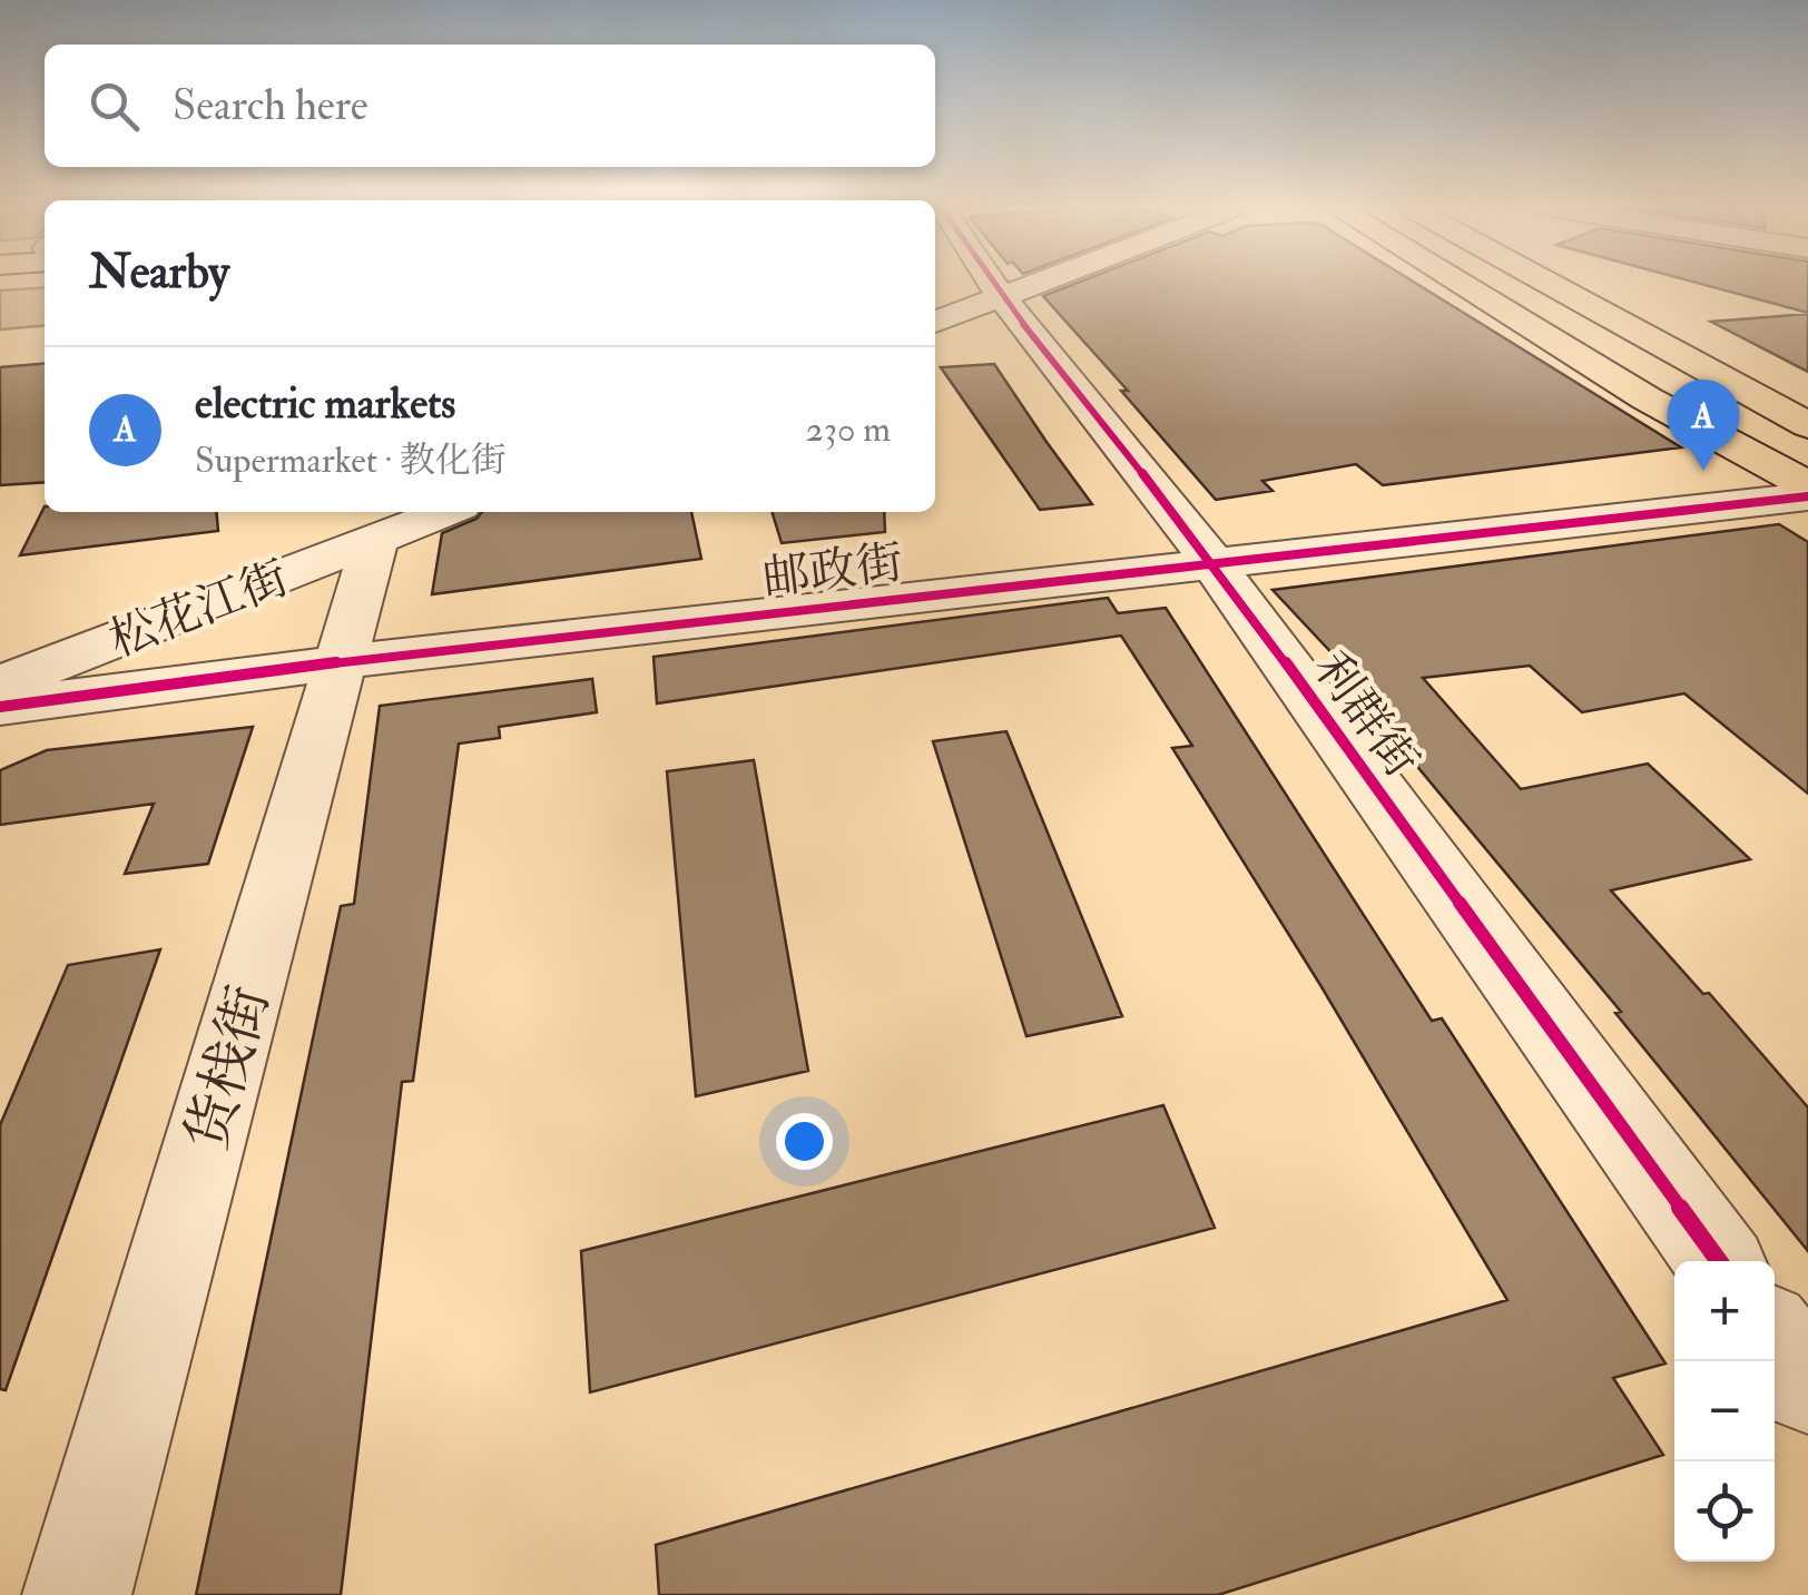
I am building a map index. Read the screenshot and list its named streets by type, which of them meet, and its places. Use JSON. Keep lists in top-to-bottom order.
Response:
{
  "streets": {
    "street": [
      "邮政街",
      "松花江街",
      "利群街",
      "货栈街"
    ]
  },
  "crossings": [
    ["邮政街", "利群街"],
    ["邮政街", "货栈街"],
    ["松花江街", "货栈街"]
  ],
  "page": {
    "search": "Search here",
    "heading": "Nearby",
    "list": [
      {
        "mark": "A",
        "name": "electric markets",
        "note": "Supermarket · 教化街",
        "value": "230 m"
      }
    ],
    "pins": "A",
    "map_buttons": ["+", "−"]
  }
}
